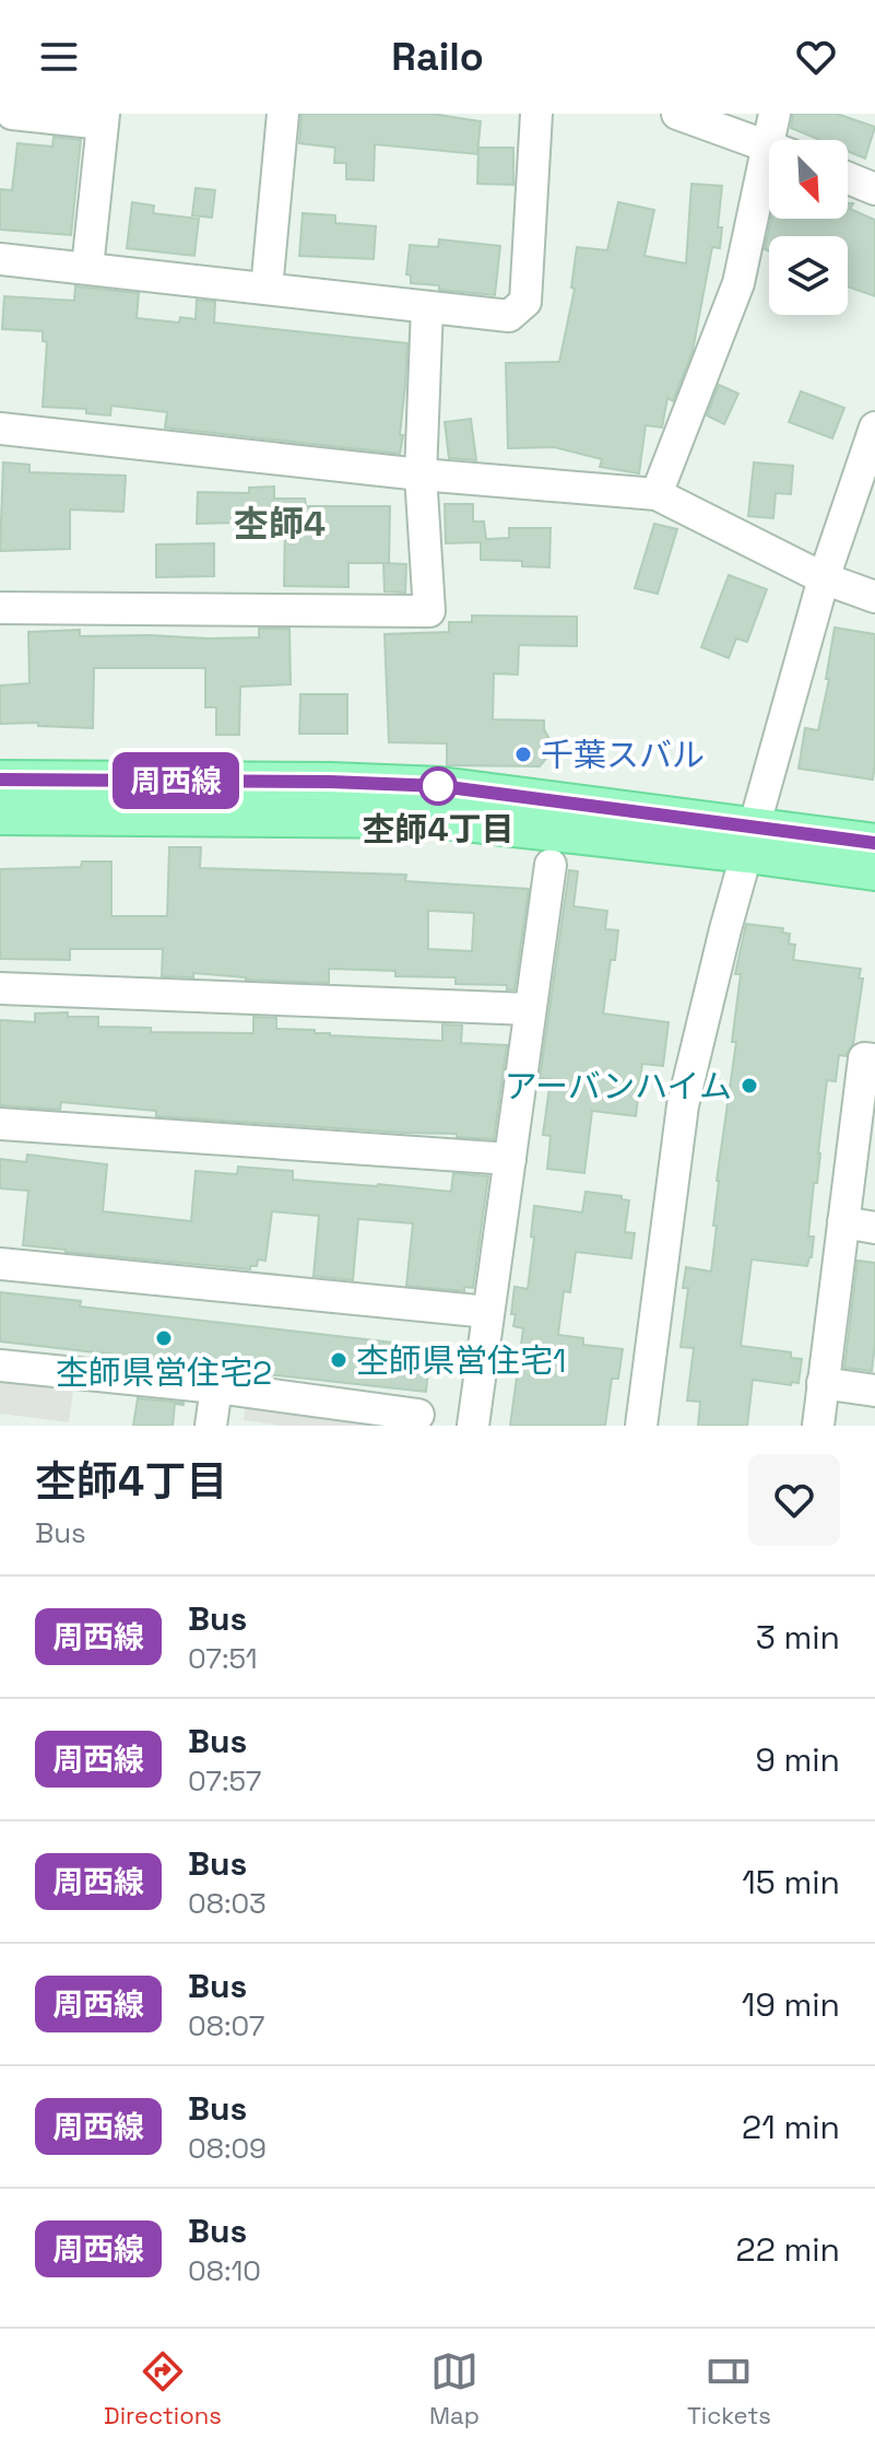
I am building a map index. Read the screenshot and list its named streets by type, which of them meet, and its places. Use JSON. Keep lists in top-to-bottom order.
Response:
{
  "districts": ["杢師4"],
  "places": [
    "千葉スバル",
    "杢師4丁目",
    "アーバンハイム",
    "杢師県営住宅2",
    "杢師県営住宅1"
  ],
  "lines": ["bus line 周西線"],
  "north": "bottom right",
  "page": {
    "header": "Railo",
    "on_map": "周西線",
    "heading": ["杢師4丁目", "Bus"],
    "list": [
      {
        "mark": "周西線",
        "name": "Bus",
        "note": "07:51",
        "value": "3 min"
      },
      {
        "mark": "周西線",
        "name": "Bus",
        "note": "07:57",
        "value": "9 min"
      },
      {
        "mark": "周西線",
        "name": "Bus",
        "note": "08:03",
        "value": "15 min"
      },
      {
        "mark": "周西線",
        "name": "Bus",
        "note": "08:07",
        "value": "19 min"
      },
      {
        "mark": "周西線",
        "name": "Bus",
        "note": "08:09",
        "value": "21 min"
      },
      {
        "mark": "周西線",
        "name": "Bus",
        "note": "08:10",
        "value": "22 min"
      }
    ],
    "tabs": ["Directions", "Map", "Tickets"]
  }
}
